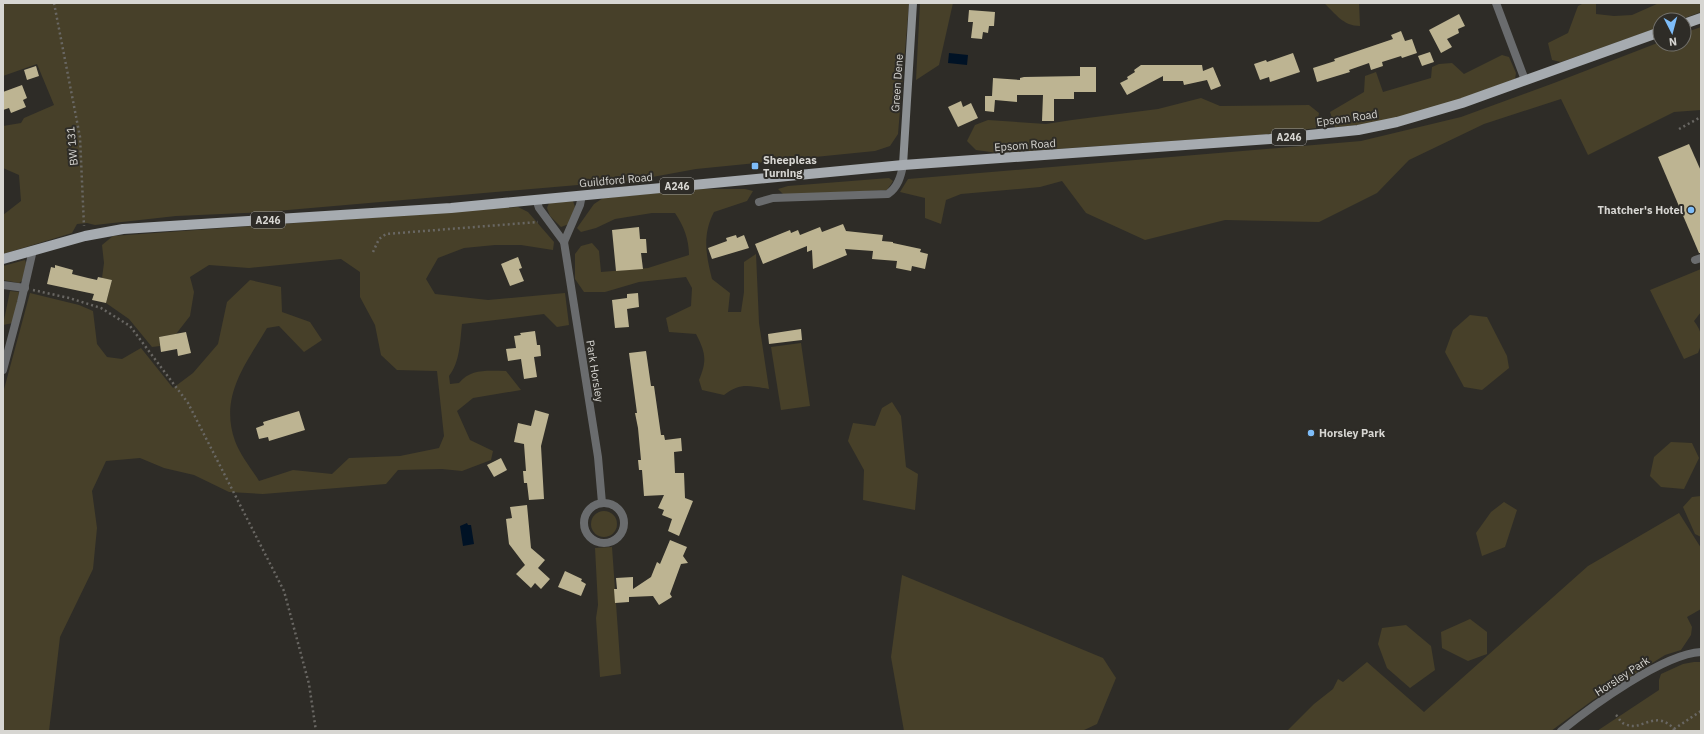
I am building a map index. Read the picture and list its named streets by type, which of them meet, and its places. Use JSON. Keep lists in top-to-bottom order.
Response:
{
  "streets": {
    "main road": ["Epsom Road", "A246", "Guildford Road"],
    "street": ["Green Dene", "Park Horsley", "Horsley Park"],
    "path": ["BW 131"]
  },
  "crossings": [
    ["Green Dene", "Epsom Road"],
    ["Green Dene", "Guildford Road"],
    ["Epsom Road", "Guildford Road"],
    ["A246", "BW 131"],
    ["A246", "Guildford Road"],
    ["BW 131", "Guildford Road"],
    ["Guildford Road", "Park Horsley"]
  ],
  "places": {
    "transit": ["Sheepleas Turning"],
    "other": ["Thatcher's Hotel", "Horsley Park"]
  },
  "north": "bottom"
}
